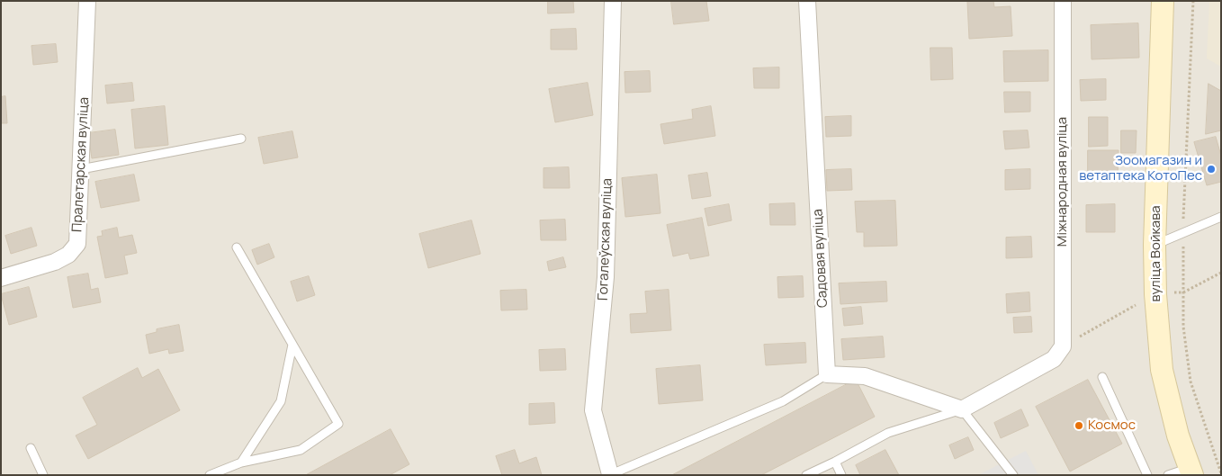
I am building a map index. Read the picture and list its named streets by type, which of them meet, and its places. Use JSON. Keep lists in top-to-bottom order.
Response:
{
  "streets": {
    "main road": ["вуліца Войкава"],
    "street": [
      "Пралетарская вуліца",
      "Міжнародная вуліца",
      "Гогалеўская вуліца",
      "Садовая вуліца"
    ]
  },
  "places": ["Зоомагазин и ветаптека КотоПес", "Космос"]
}
